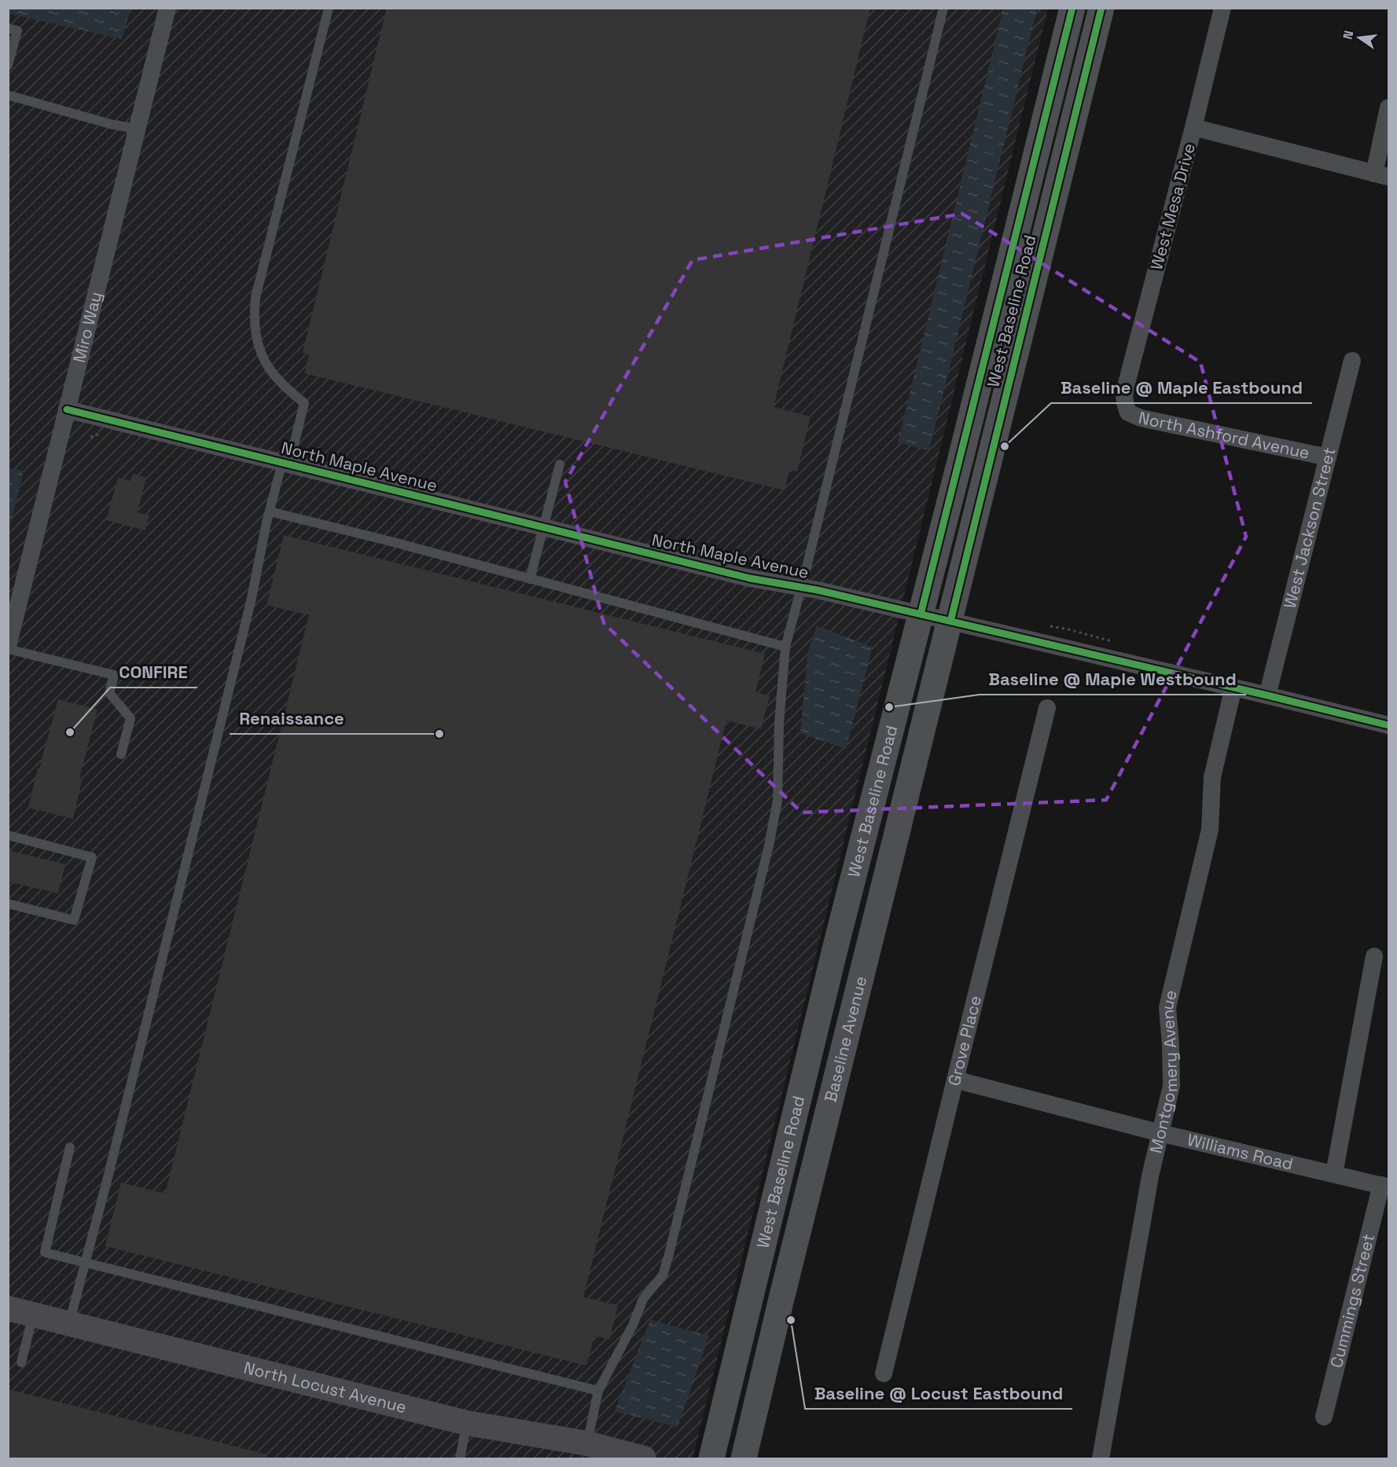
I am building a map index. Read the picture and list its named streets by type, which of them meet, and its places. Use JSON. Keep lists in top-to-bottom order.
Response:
{
  "streets": {
    "main road": ["West Baseline Road", "Baseline Avenue"],
    "street": [
      "West Mesa Drive",
      "Miro Way",
      "North Ashford Avenue",
      "North Maple Avenue",
      "West Jackson Street",
      "Grove Place",
      "Montgomery Avenue",
      "Williams Road",
      "Cummings Street",
      "North Locust Avenue"
    ]
  },
  "crossings": [
    ["West Mesa Drive", "North Ashford Avenue"],
    ["West Baseline Road", "North Maple Avenue"],
    ["West Baseline Road", "Baseline Avenue"],
    ["Miro Way", "North Maple Avenue"],
    ["North Ashford Avenue", "West Jackson Street"],
    ["North Maple Avenue", "West Jackson Street"],
    ["North Maple Avenue", "Baseline Avenue"],
    ["North Maple Avenue", "Montgomery Avenue"],
    ["Grove Place", "Williams Road"],
    ["Montgomery Avenue", "Williams Road"],
    ["Williams Road", "Cummings Street"]
  ],
  "places": [
    "Baseline @ Maple Eastbound",
    "Baseline @ Maple Westbound",
    "CONFIRE",
    "Renaissance",
    "Baseline @ Locust Eastbound"
  ],
  "north": "left"
}
